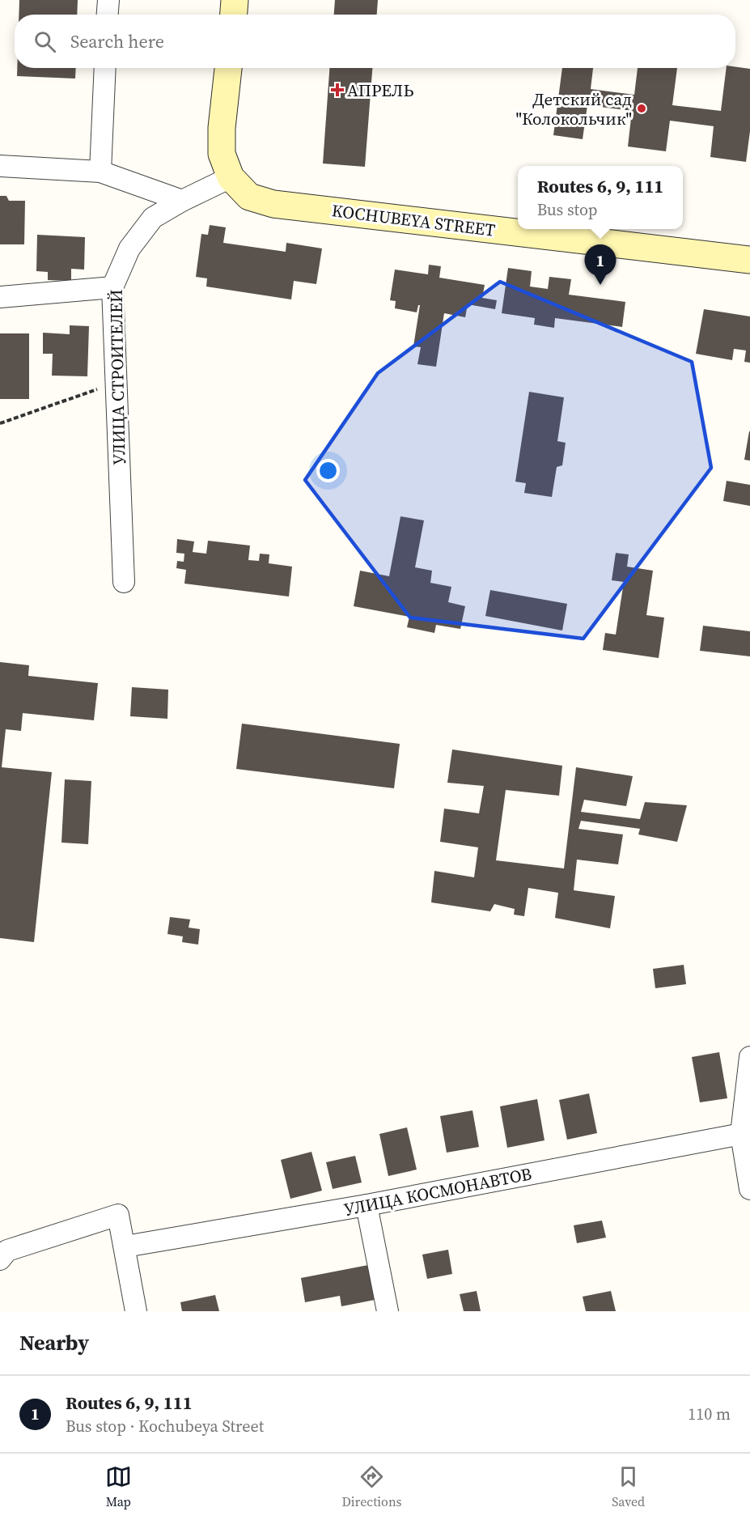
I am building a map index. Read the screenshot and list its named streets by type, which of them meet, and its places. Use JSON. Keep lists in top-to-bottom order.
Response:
{
  "streets": {
    "main road": ["KOCHUBEYA STREET"],
    "street": ["УЛИЦА СТРОИТЕЛЕЙ", "УЛИЦА КОСМОНАВТОВ"]
  },
  "crossings": [
    ["KOCHUBEYA STREET", "УЛИЦА СТРОИТЕЛЕЙ"]
  ],
  "places": {
    "health": ["АПРЕЛЬ"],
    "other": ["Детский сад \"Колокольчик\""]
  },
  "page": {
    "search": "Search here",
    "popup": ["Routes 6, 9, 111", "Bus stop"],
    "pins": "1",
    "heading": "Nearby",
    "list": [
      {
        "mark": "1",
        "name": "Routes 6, 9, 111",
        "note": "Bus stop · Kochubeya Street",
        "value": "110 m"
      }
    ],
    "nav": ["Map", "Directions", "Saved"]
  }
}
